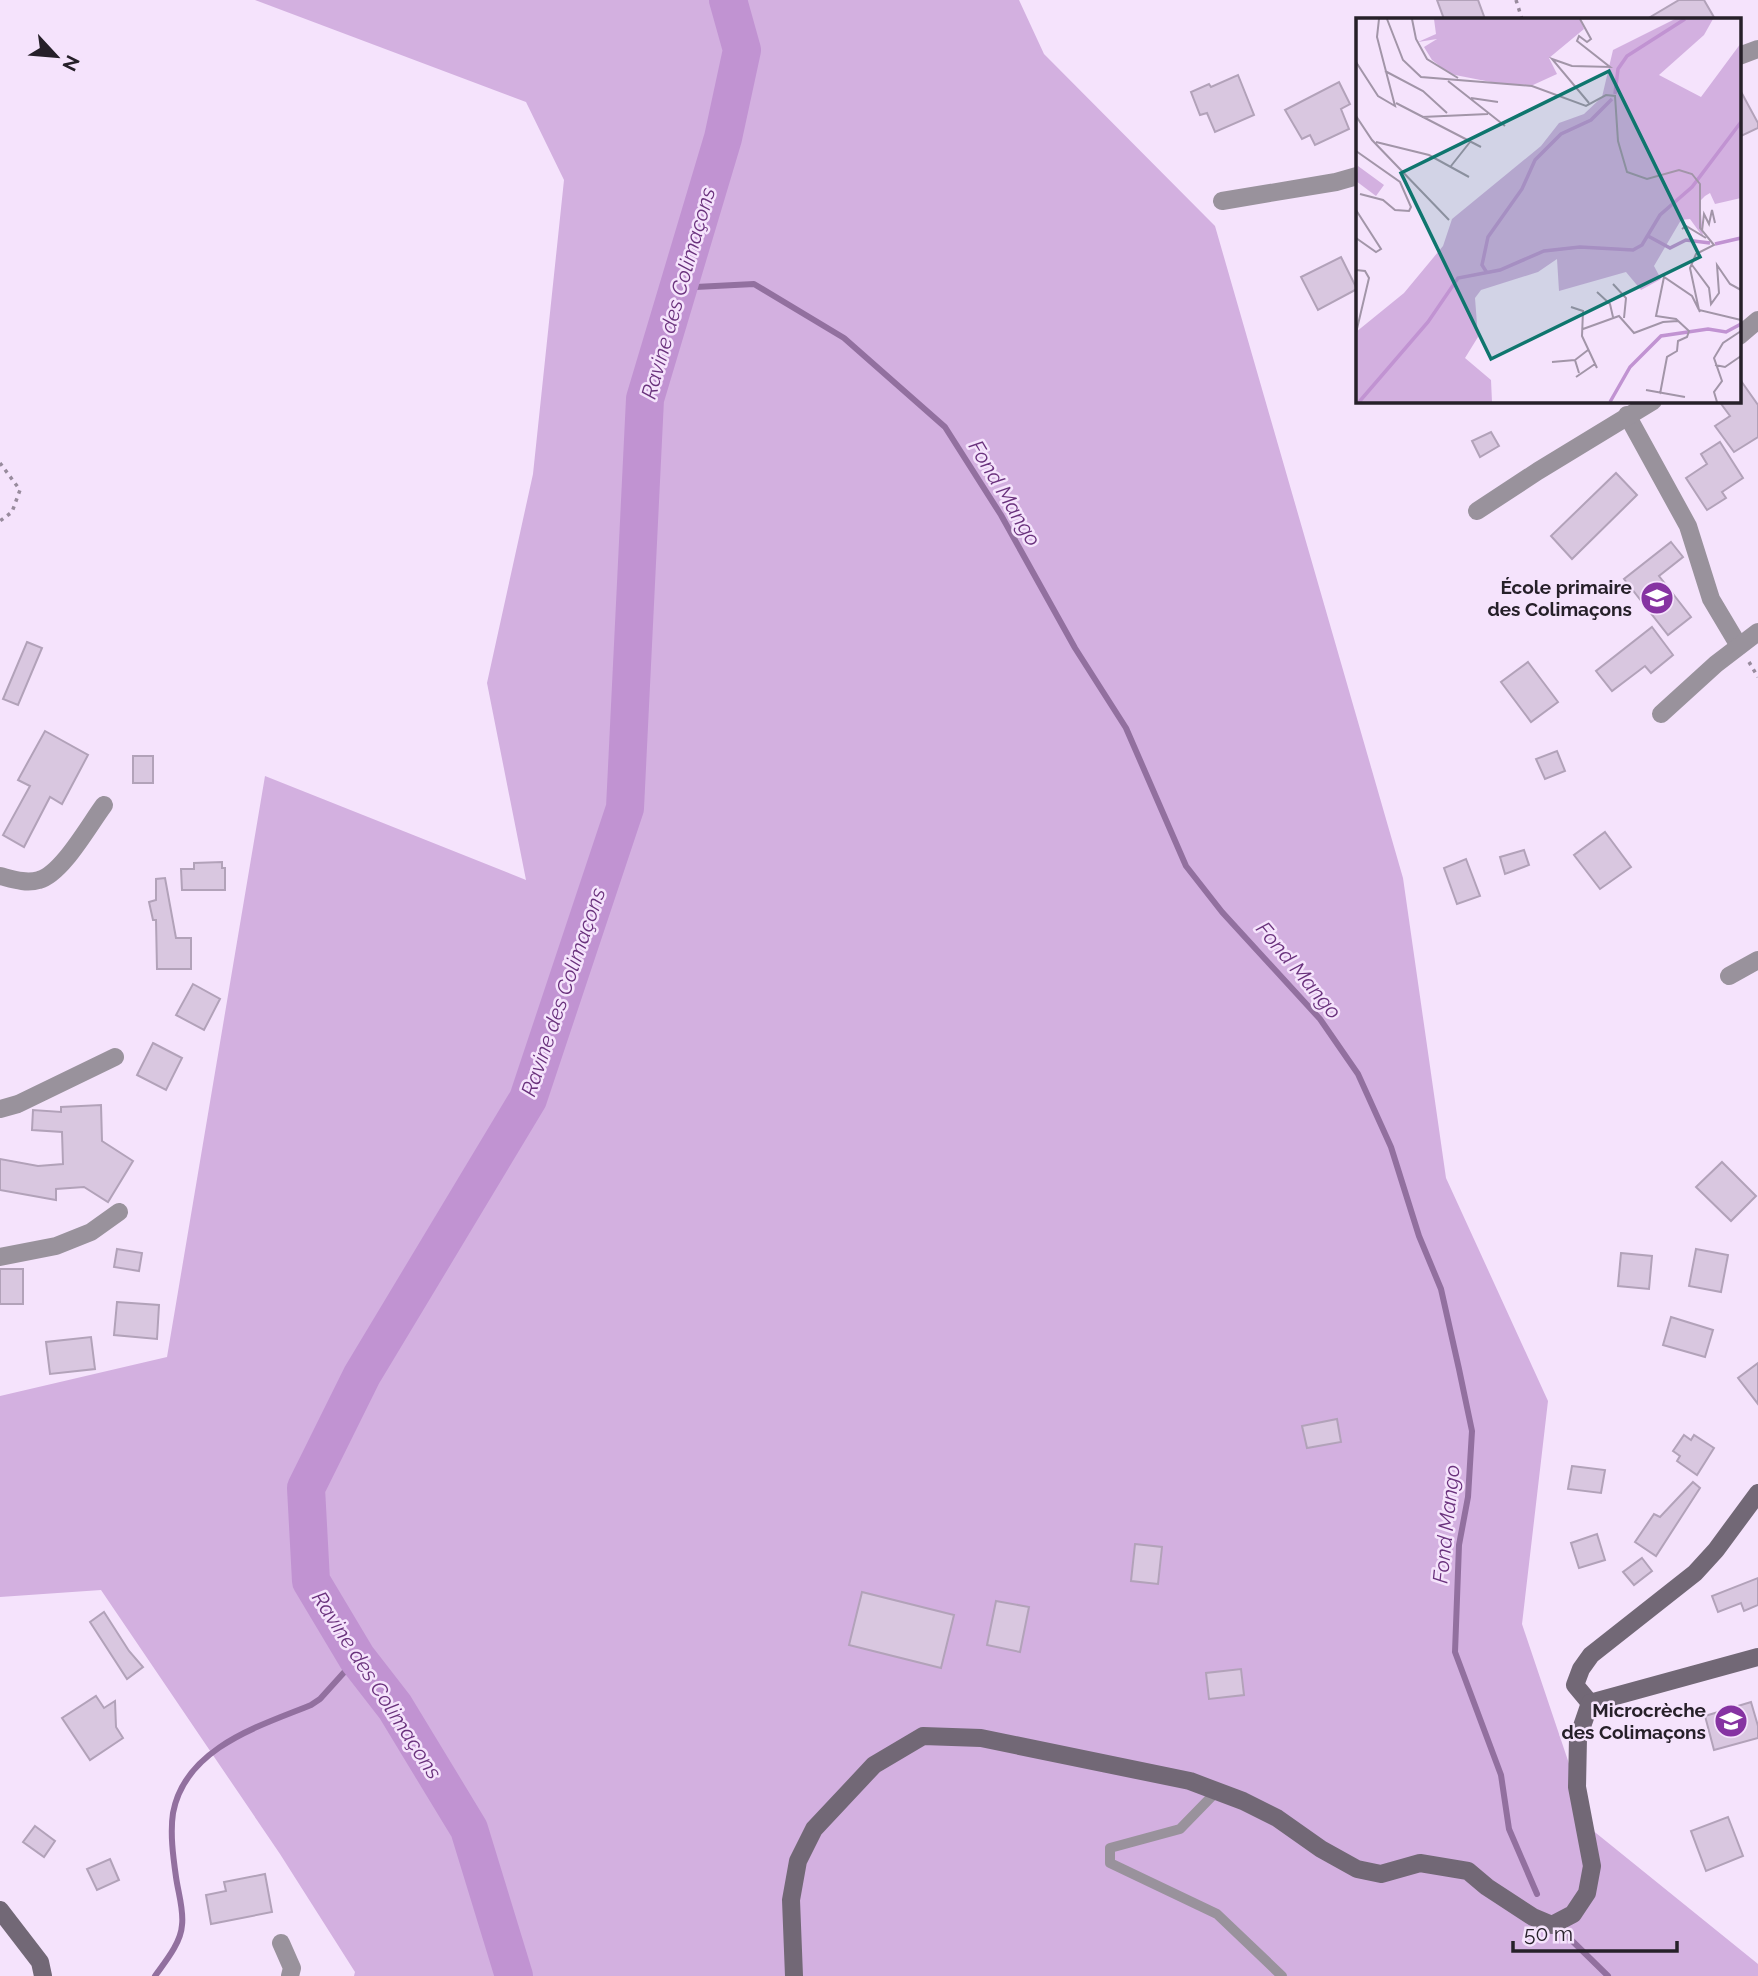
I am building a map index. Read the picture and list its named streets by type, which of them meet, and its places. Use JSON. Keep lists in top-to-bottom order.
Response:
{
  "water": ["Ravine des Colimaçons", "Fond Mango"],
  "places": {
    "school or university": ["École primaire des Colimaçons", "Microcrèche des Colimaçons"]
  },
  "scale_bar": "50 m",
  "north": "bottom right"
}
